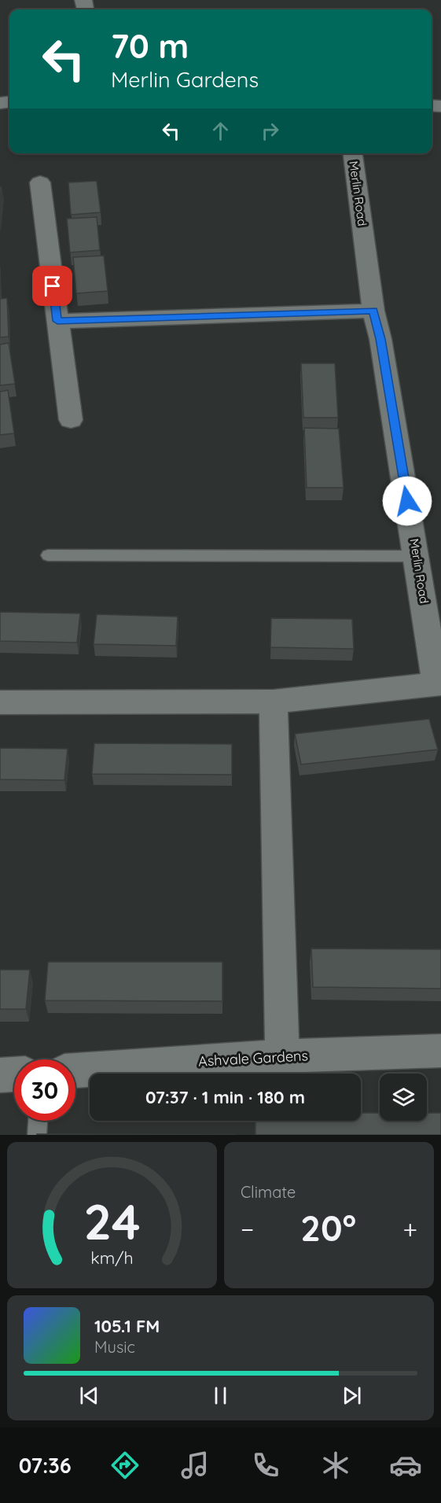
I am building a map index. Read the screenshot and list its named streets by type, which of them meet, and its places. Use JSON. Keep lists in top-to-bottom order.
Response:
{
  "streets": {
    "street": ["Merlin Road", "Ashvale Gardens"]
  },
  "page": {
    "turn": ["70 m", "Merlin Gardens"],
    "limit": "30",
    "trip": "07:37 · 1 min · 180 m",
    "tile": "Climate",
    "heat": ["−", "20°", "+"],
    "song": ["105.1 FM", "Music"],
    "tabs": "07:36",
    "gauge": ["24", "km/h"]
  }
}
